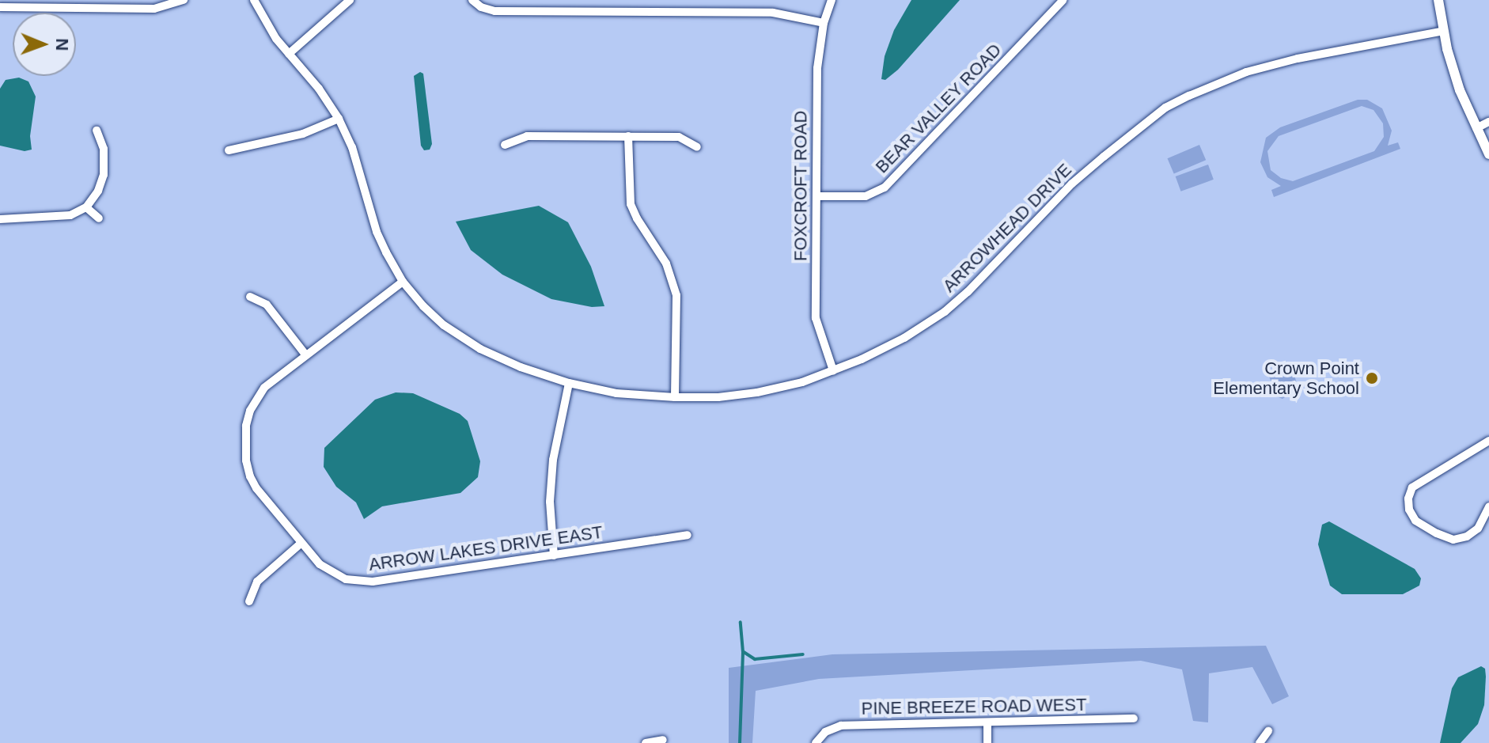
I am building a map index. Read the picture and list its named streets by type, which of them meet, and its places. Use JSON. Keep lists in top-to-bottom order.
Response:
{
  "streets": {
    "street": [
      "BEAR VALLEY ROAD",
      "FOXCROFT ROAD",
      "ARROWHEAD DRIVE",
      "ARROW LAKES DRIVE EAST",
      "PINE BREEZE ROAD WEST"
    ]
  },
  "crossings": [
    ["BEAR VALLEY ROAD", "FOXCROFT ROAD"],
    ["FOXCROFT ROAD", "ARROWHEAD DRIVE"],
    ["ARROWHEAD DRIVE", "ARROW LAKES DRIVE EAST"]
  ],
  "places": ["Crown Point Elementary School"],
  "north": "right"
}
